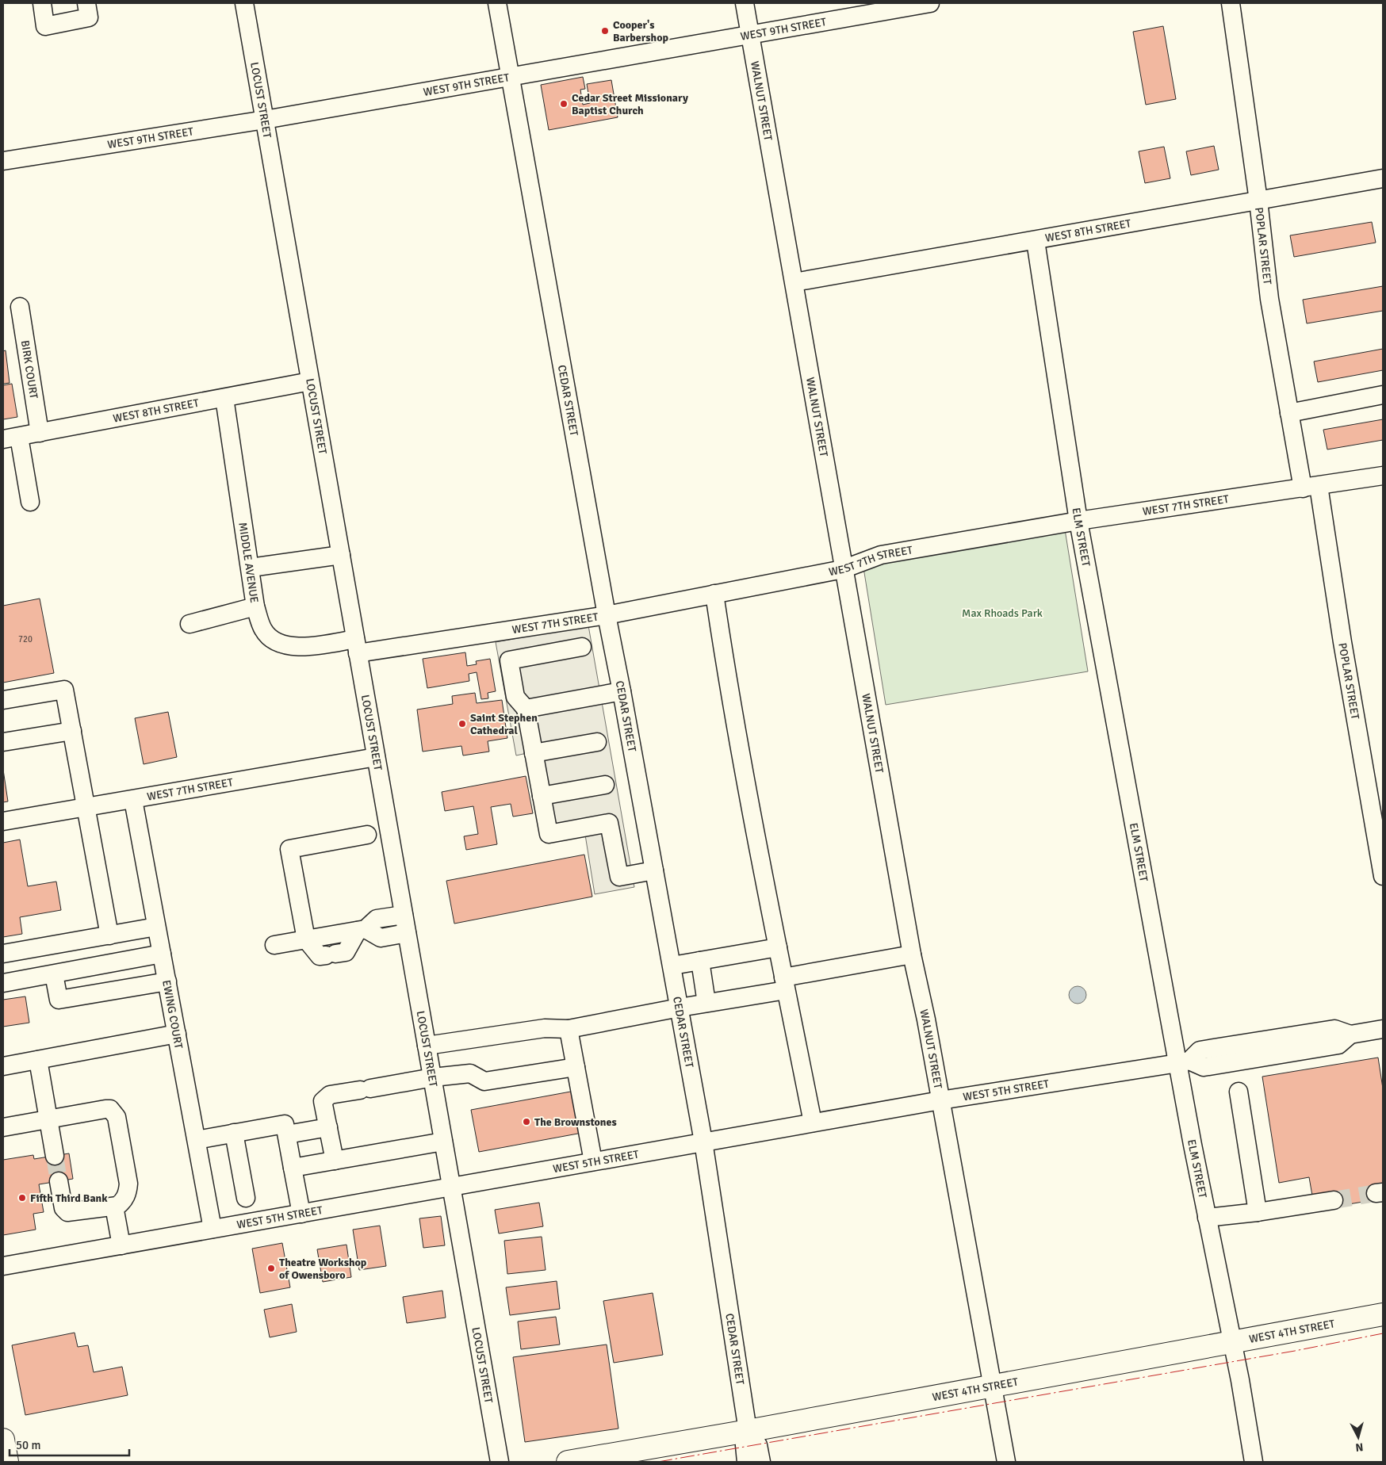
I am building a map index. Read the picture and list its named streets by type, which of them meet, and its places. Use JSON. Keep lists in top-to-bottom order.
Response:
{
  "streets": {
    "main road": ["WEST 4TH STREET"],
    "street": [
      "WEST 9TH STREET",
      "LOCUST STREET",
      "WALNUT STREET",
      "WEST 8TH STREET",
      "POPLAR STREET",
      "BIRK COURT",
      "CEDAR STREET",
      "WEST 7TH STREET",
      "ELM STREET",
      "MIDDLE AVENUE",
      "EWING COURT",
      "WEST 5TH STREET"
    ]
  },
  "crossings": [
    ["WEST 9TH STREET", "LOCUST STREET"],
    ["WEST 9TH STREET", "WALNUT STREET"],
    ["WEST 9TH STREET", "CEDAR STREET"],
    ["LOCUST STREET", "WEST 8TH STREET"],
    ["LOCUST STREET", "WEST 7TH STREET"],
    ["LOCUST STREET", "MIDDLE AVENUE"],
    ["LOCUST STREET", "WEST 5TH STREET"],
    ["WALNUT STREET", "WEST 8TH STREET"],
    ["WALNUT STREET", "WEST 7TH STREET"],
    ["WALNUT STREET", "WEST 5TH STREET"],
    ["WALNUT STREET", "WEST 4TH STREET"],
    ["WEST 8TH STREET", "POPLAR STREET"],
    ["WEST 8TH STREET", "BIRK COURT"],
    ["WEST 8TH STREET", "ELM STREET"],
    ["WEST 8TH STREET", "MIDDLE AVENUE"],
    ["POPLAR STREET", "WEST 7TH STREET"],
    ["CEDAR STREET", "WEST 7TH STREET"],
    ["CEDAR STREET", "WEST 5TH STREET"],
    ["CEDAR STREET", "WEST 4TH STREET"],
    ["WEST 7TH STREET", "ELM STREET"],
    ["WEST 7TH STREET", "MIDDLE AVENUE"],
    ["WEST 7TH STREET", "EWING COURT"],
    ["ELM STREET", "WEST 5TH STREET"],
    ["ELM STREET", "WEST 4TH STREET"],
    ["EWING COURT", "WEST 5TH STREET"]
  ],
  "parks": ["Max Rhoads Park"],
  "places": [
    "Cooper's Barbershop",
    "Cedar Street Missionary Baptist Church",
    "Saint Stephen Cathedral",
    "The Brownstones",
    "Fifth Third Bank",
    "Theatre Workshop of Owensboro"
  ],
  "house_numbers": ["720"],
  "scale_bar": "50 m",
  "north": "bottom"
}
